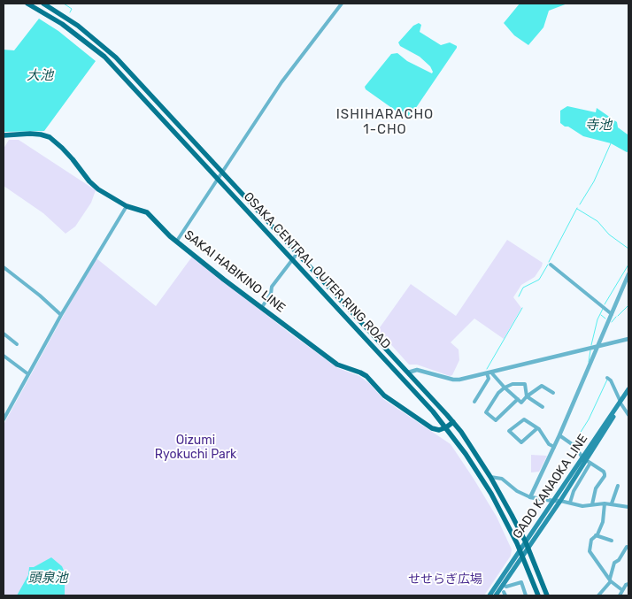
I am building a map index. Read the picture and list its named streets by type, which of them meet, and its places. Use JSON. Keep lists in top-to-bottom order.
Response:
{
  "streets": {
    "main road": ["OSAKA CENTRAL OUTER RING ROAD", "SAKAI HABIKINO LINE", "GADO KANAOKA LINE"]
  },
  "crossings": [
    ["OSAKA CENTRAL OUTER RING ROAD", "SAKAI HABIKINO LINE"],
    ["OSAKA CENTRAL OUTER RING ROAD", "GADO KANAOKA LINE"]
  ],
  "districts": ["ISHIHARACHO 1-CHO"],
  "water": ["大池", "寺池", "頭泉池"],
  "parks": ["Oizumi Ryokuchi Park", "せせらぎ広場"]
}
